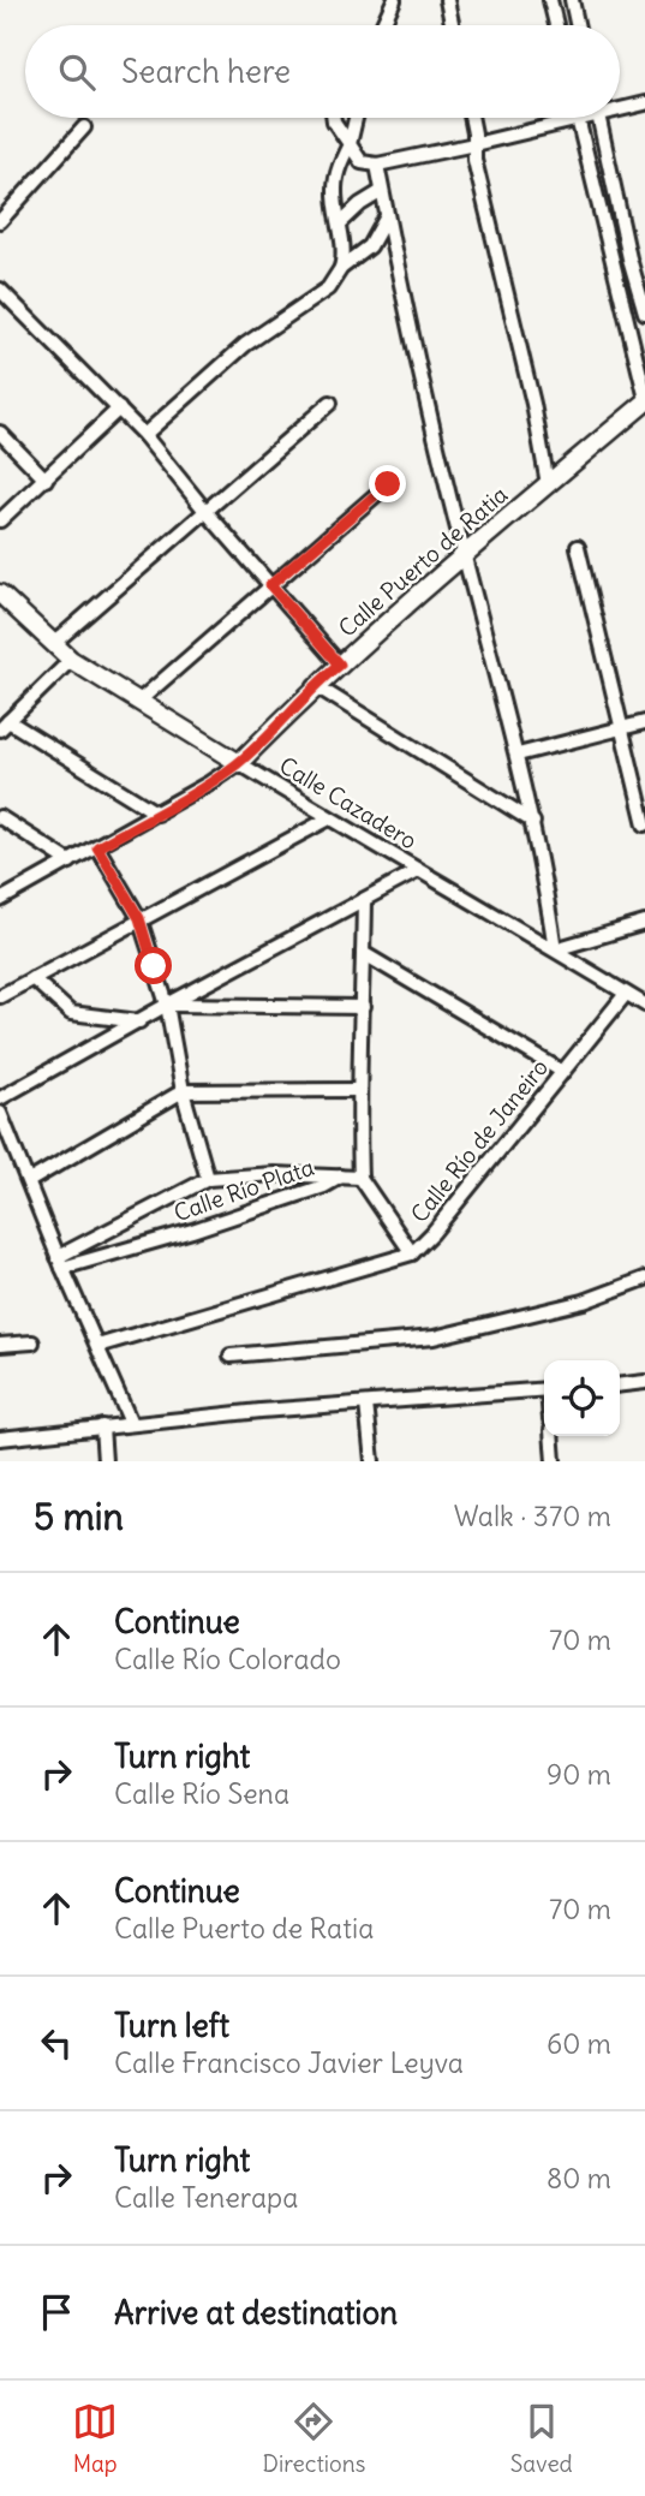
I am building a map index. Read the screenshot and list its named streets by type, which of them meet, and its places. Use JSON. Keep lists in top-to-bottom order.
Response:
{
  "streets": {
    "street": [
      "Calle Puerto de Ratia",
      "Calle Cazadero",
      "Calle Río de Janeiro",
      "Calle Río Plata"
    ]
  },
  "crossings": [
    ["Calle Puerto de Ratia", "Calle Cazadero"],
    ["Calle Cazadero", "Calle Río de Janeiro"]
  ],
  "page": {
    "search": "Search here",
    "heading": ["5 min", "Walk · 370 m"],
    "list": [
      ["Continue", "Calle Río Colorado", "70 m"],
      ["Turn right", "Calle Río Sena", "90 m"],
      ["Continue", "Calle Puerto de Ratia", "70 m"],
      ["Turn left", "Calle Francisco Javier Leyva", "60 m"],
      ["Turn right", "Calle Tenerapa", "80 m"],
      "Arrive at destination"
    ],
    "nav": ["Map", "Directions", "Saved"]
  }
}
